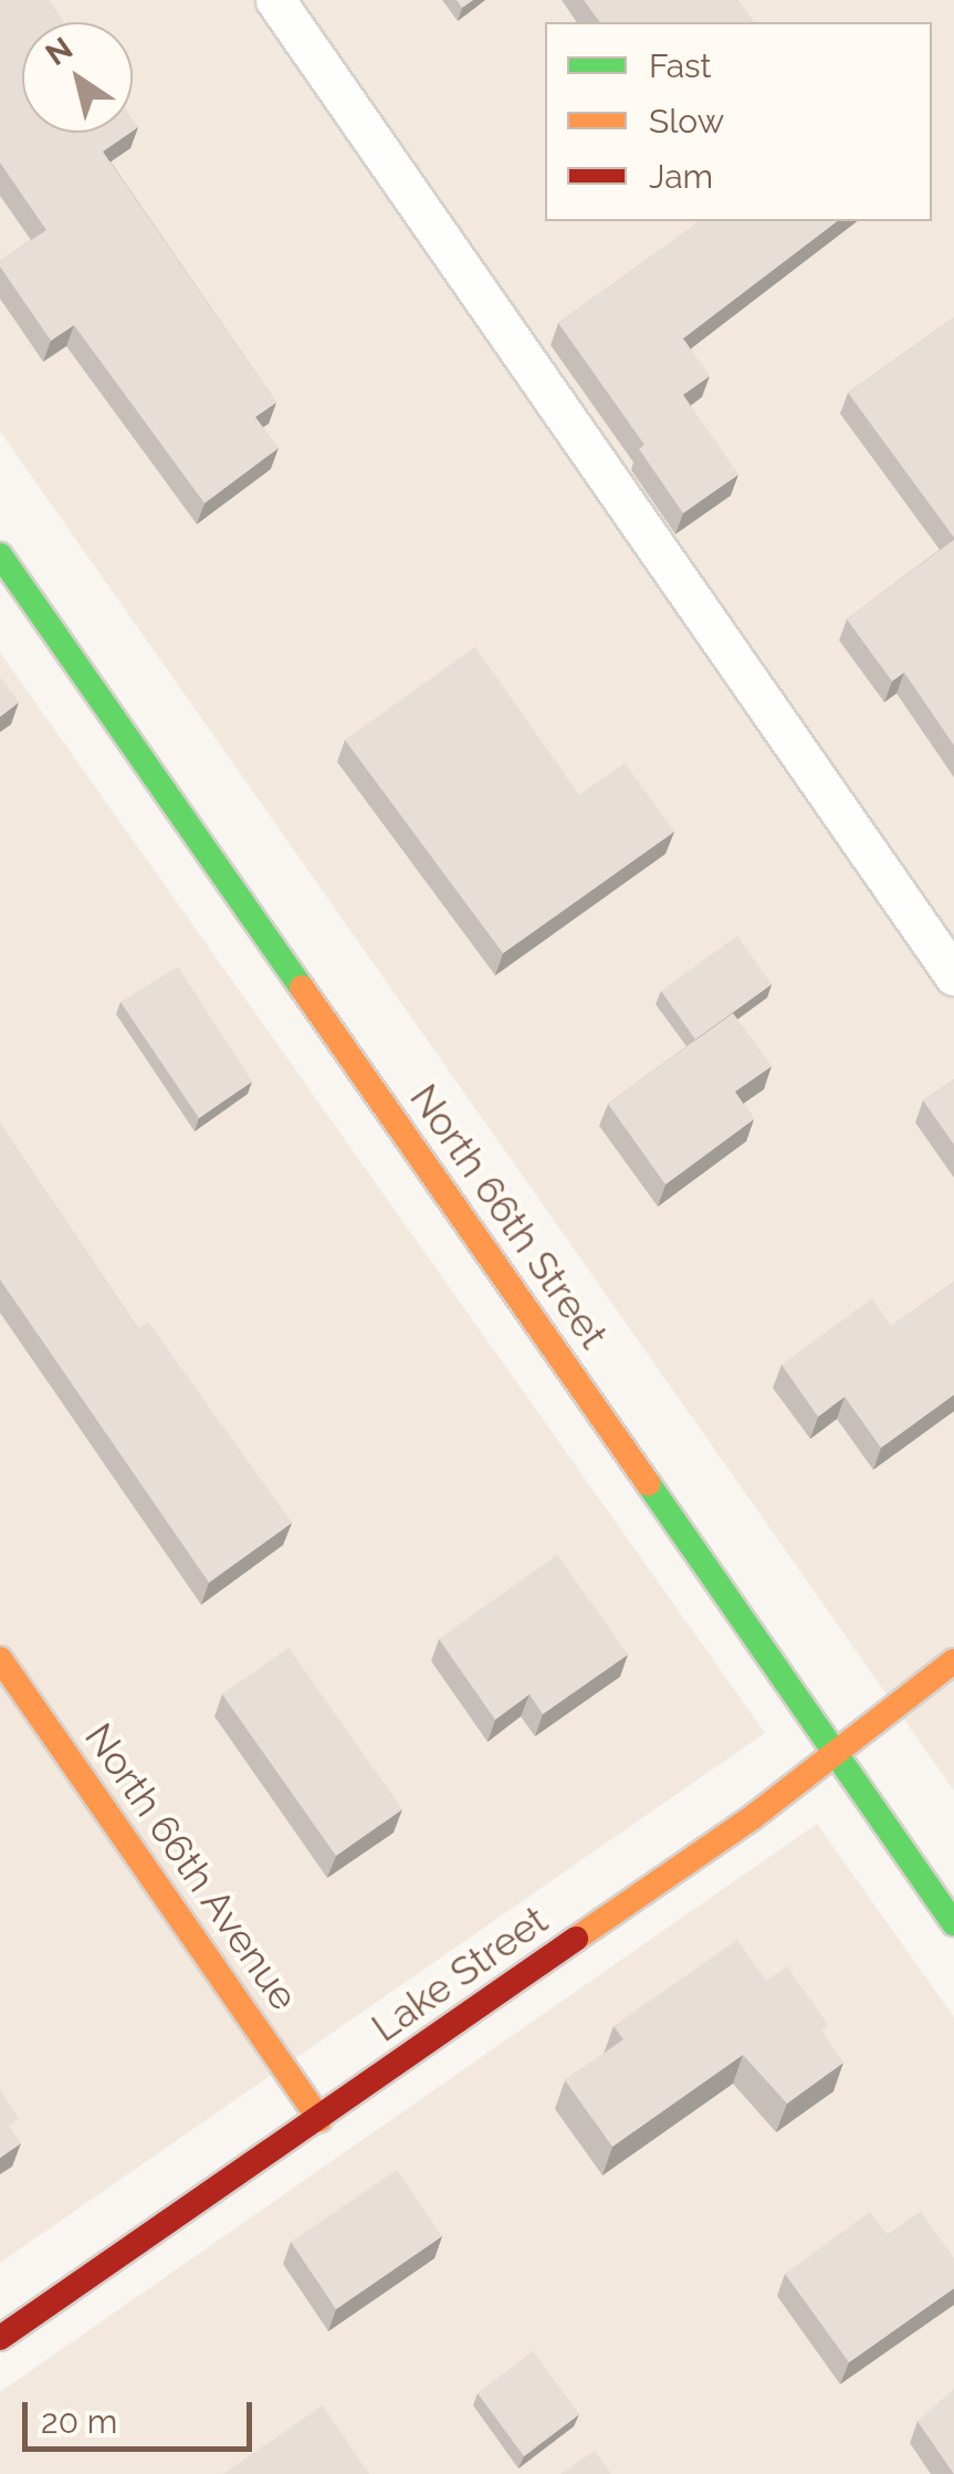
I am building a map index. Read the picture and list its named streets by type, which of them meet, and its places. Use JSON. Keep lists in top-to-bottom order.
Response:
{
  "streets": {
    "street": ["North 66th Street", "North 66th Avenue", "Lake Street"]
  },
  "crossings": [
    ["North 66th Street", "Lake Street"],
    ["North 66th Avenue", "Lake Street"]
  ],
  "legend": ["Fast", "Slow", "Jam"],
  "scale_bar": "20 m",
  "north": "top left"
}
